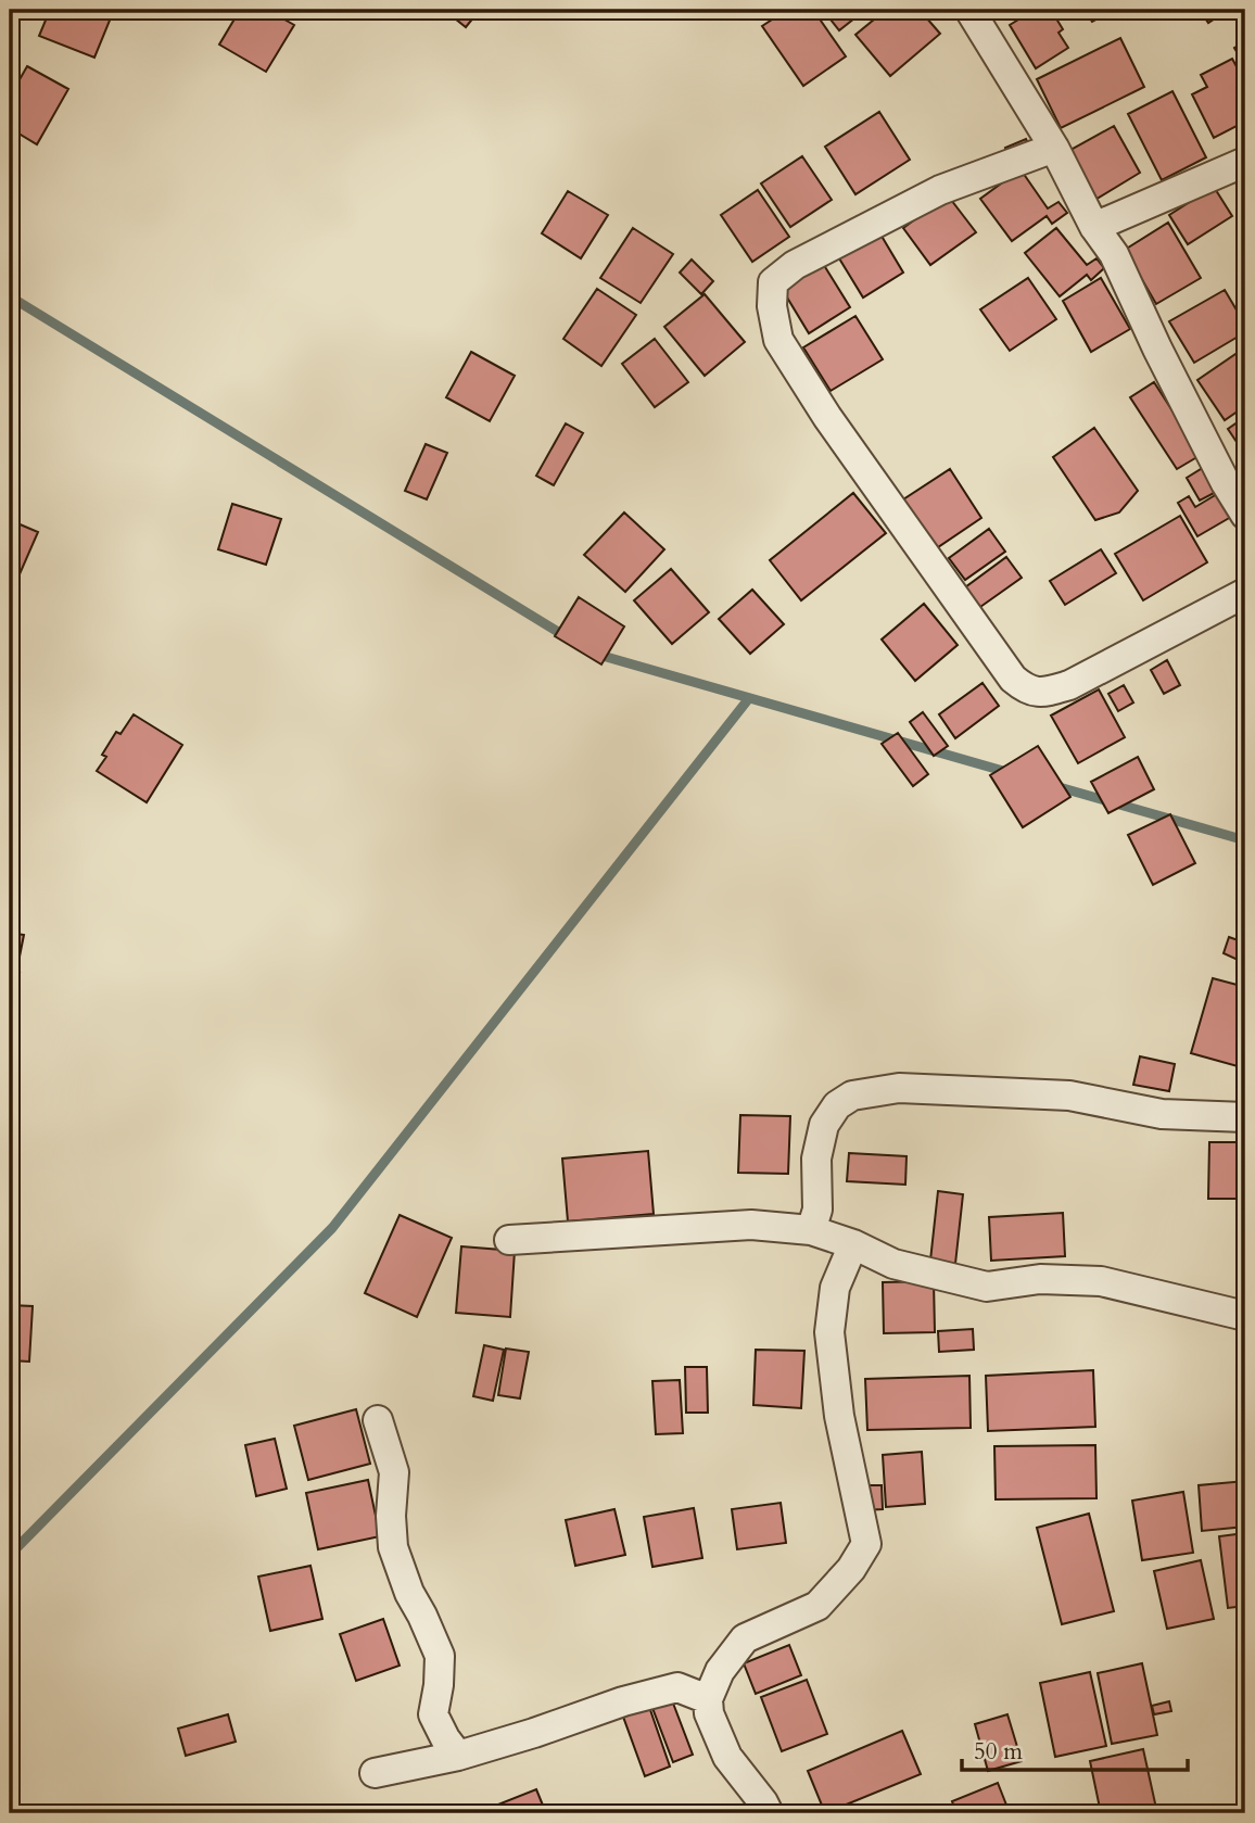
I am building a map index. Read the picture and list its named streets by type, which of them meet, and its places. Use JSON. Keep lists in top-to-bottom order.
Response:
{
  "scale_bar": "50 m"
}
